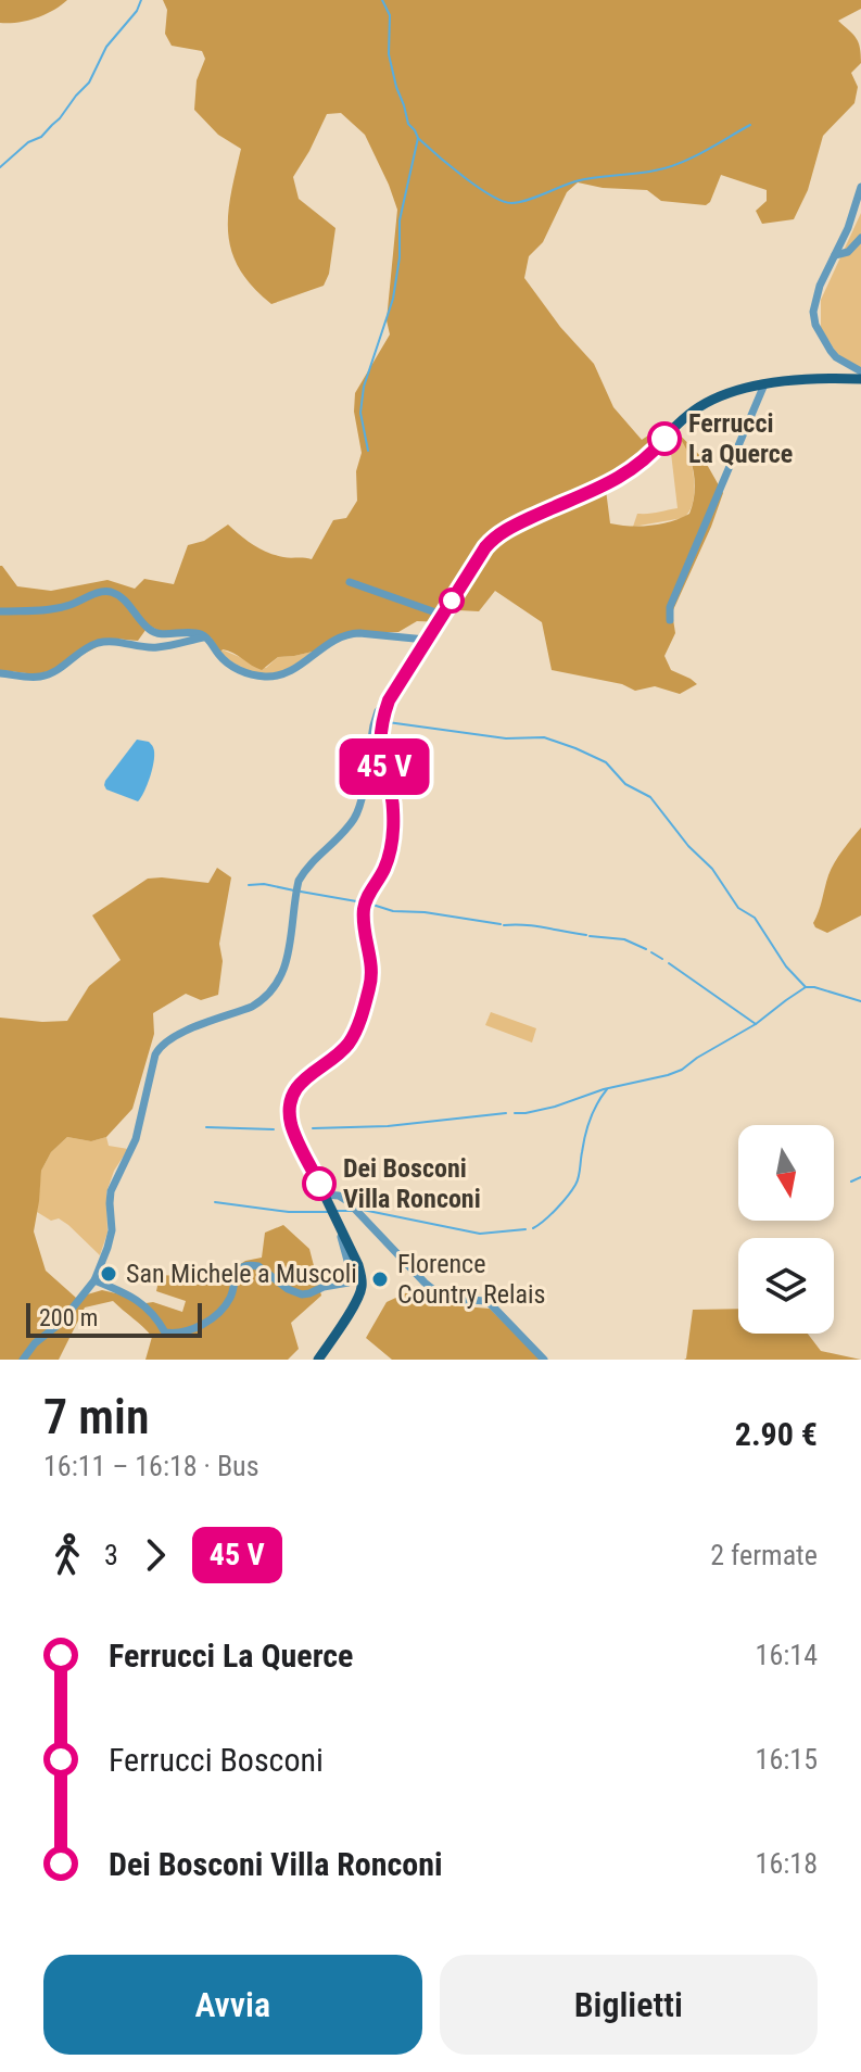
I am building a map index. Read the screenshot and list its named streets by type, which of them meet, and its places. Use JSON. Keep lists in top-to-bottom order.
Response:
{
  "places": [
    "Ferrucci La Querce",
    "Dei Bosconi Villa Ronconi",
    "San Michele a Muscoli",
    "Florence Country Relais"
  ],
  "scale_bar": "200 m",
  "north": "bottom",
  "page": {
    "on_map": "45 V",
    "scale": "200 m",
    "heading": ["7 min", "16:11 – 16:18 · Bus", "2.90 €"],
    "legs": ["3", "45 V", "2 fermate"],
    "list": [
      {
        "name": "Ferrucci La Querce",
        "value": "16:14"
      },
      {
        "name": "Ferrucci Bosconi",
        "value": "16:15"
      },
      {
        "name": "Dei Bosconi Villa Ronconi",
        "value": "16:18"
      }
    ],
    "buttons": ["Avvia", "Biglietti"]
  }
}
